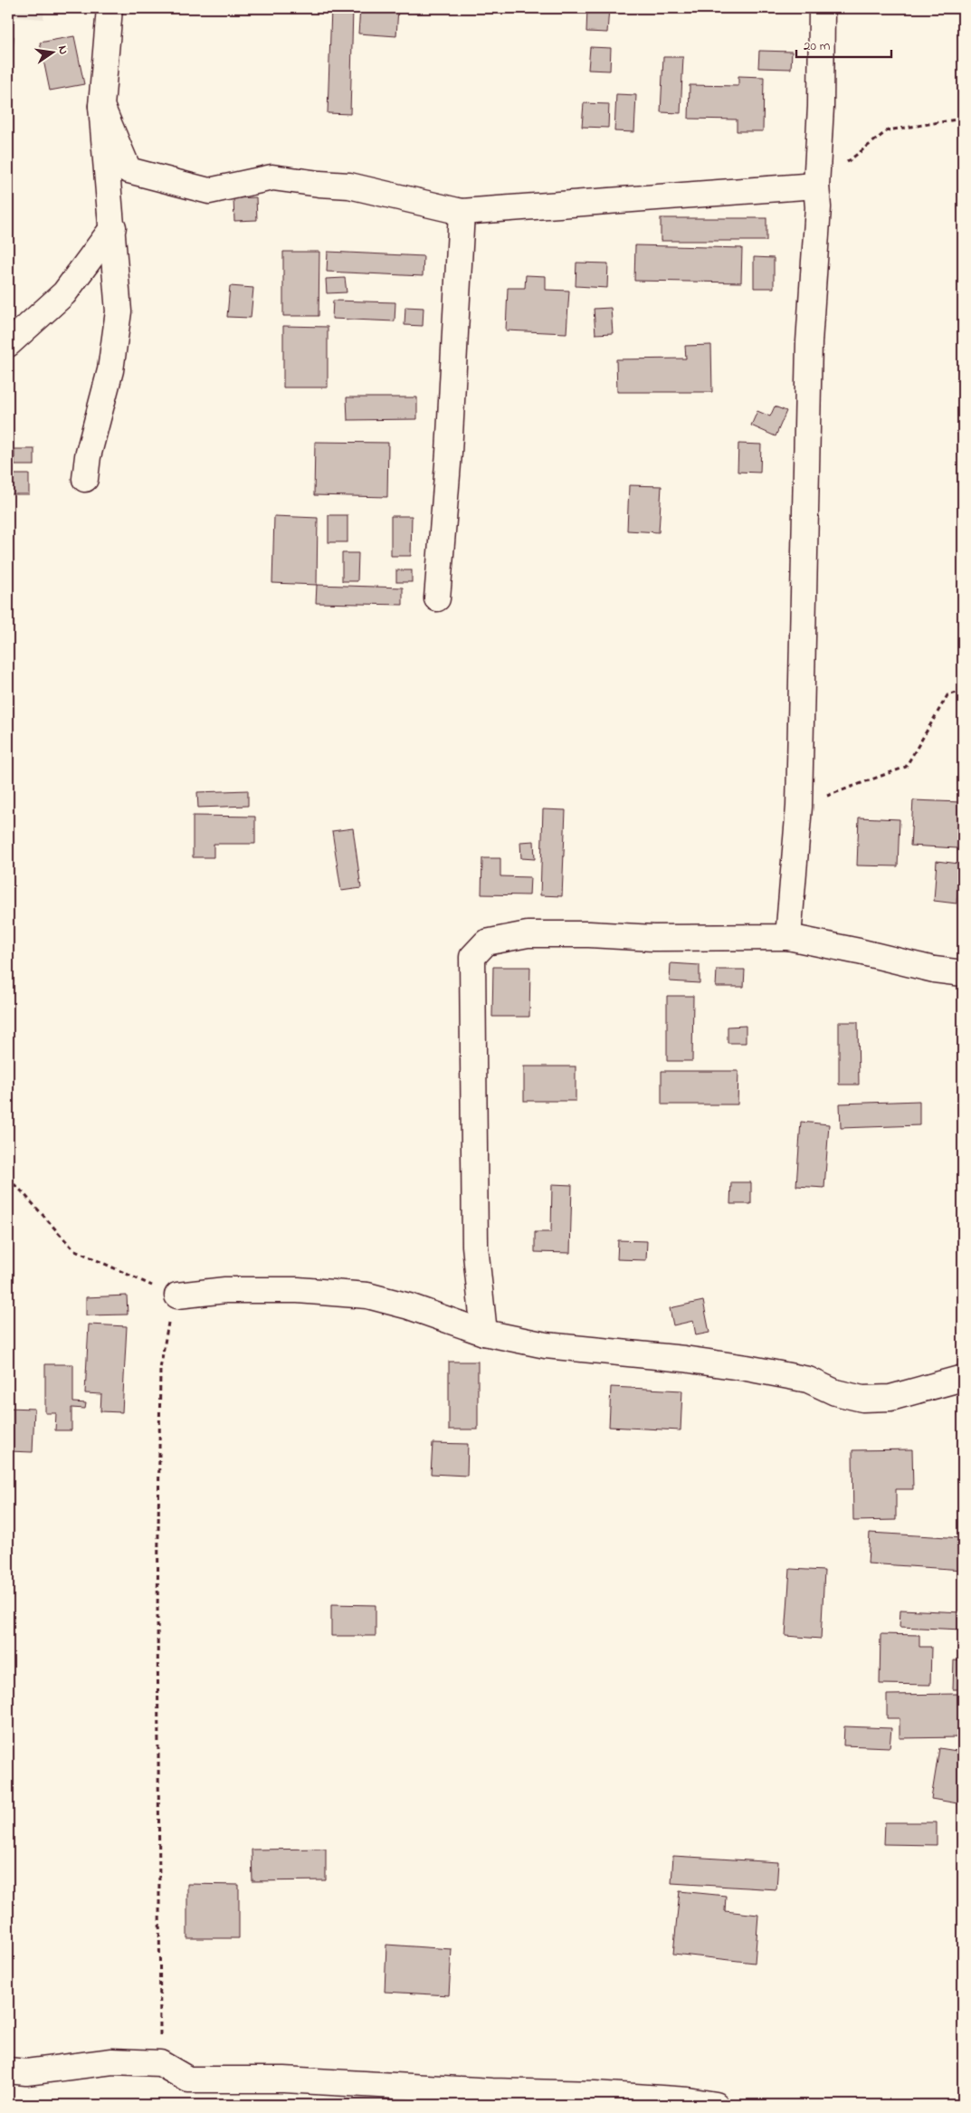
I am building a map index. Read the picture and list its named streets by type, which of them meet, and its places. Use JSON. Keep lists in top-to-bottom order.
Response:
{
  "scale_bar": "20 m",
  "north": "right"
}
